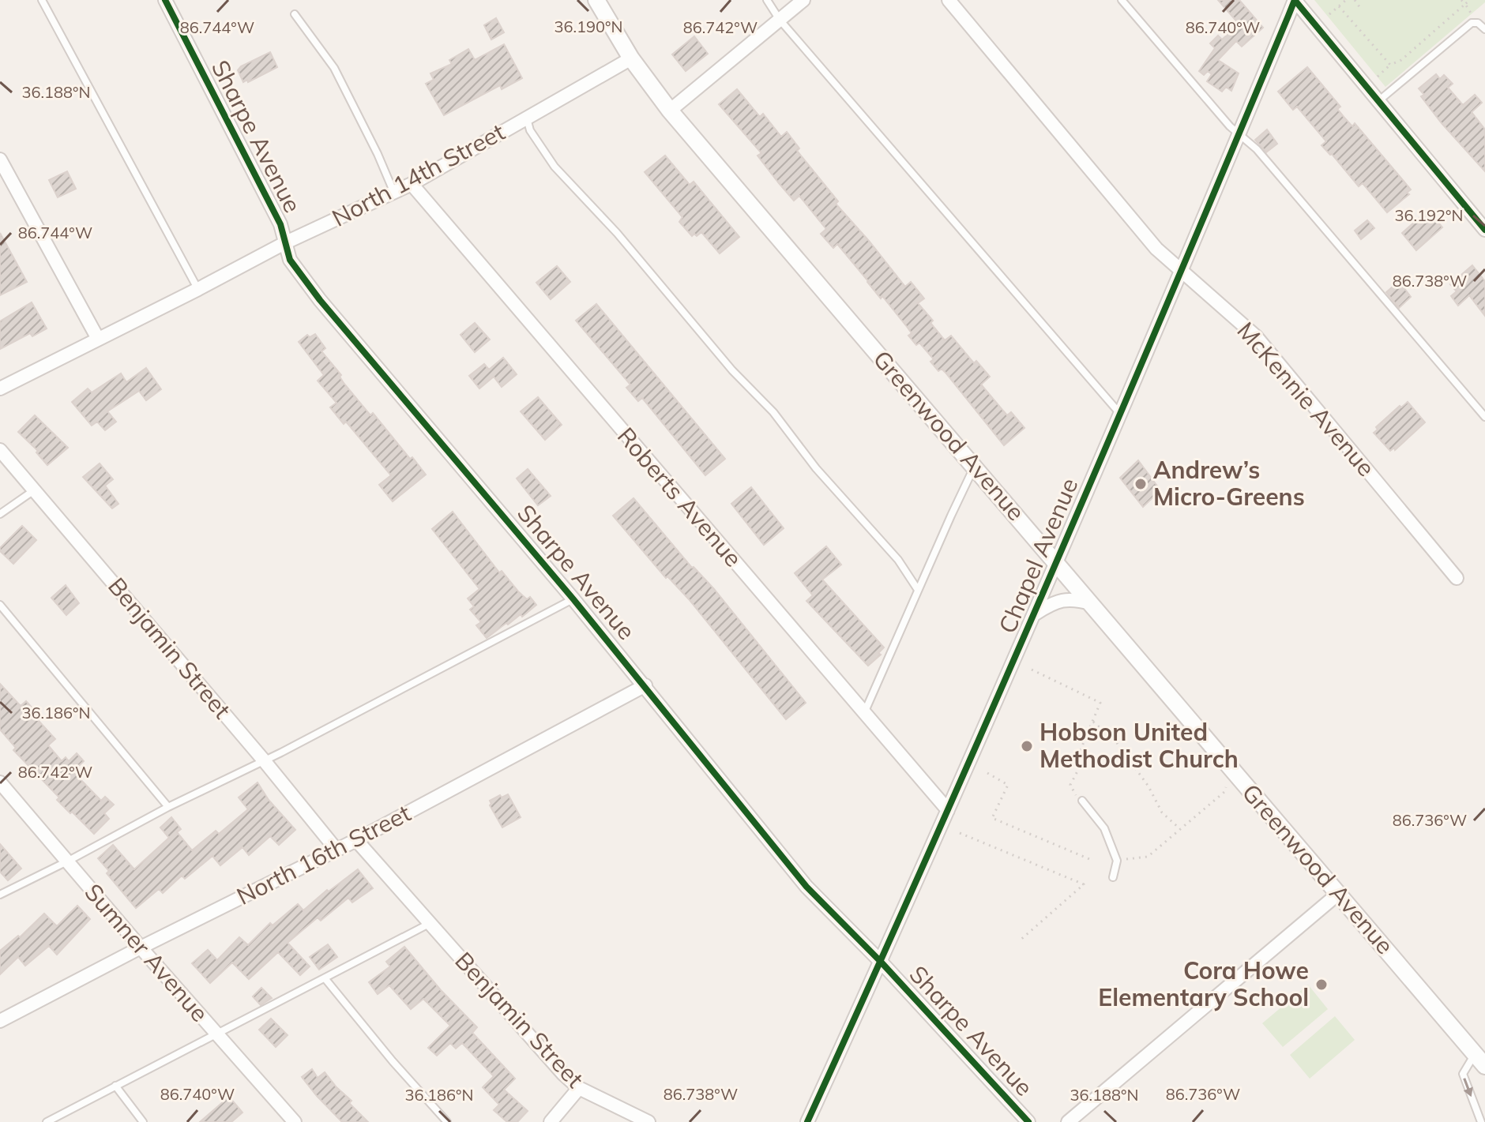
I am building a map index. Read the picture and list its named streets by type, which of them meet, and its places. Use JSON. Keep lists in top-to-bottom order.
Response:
{
  "streets": {
    "street": [
      "Sharpe Avenue",
      "North 14th Street",
      "McKennie Avenue",
      "Greenwood Avenue",
      "Roberts Avenue",
      "Chapel Avenue",
      "Benjamin Street",
      "North 16th Street",
      "Sumner Avenue"
    ]
  },
  "crossings": [
    ["Sharpe Avenue", "North 14th Street"],
    ["Sharpe Avenue", "Chapel Avenue"],
    ["Sharpe Avenue", "North 16th Street"],
    ["North 14th Street", "Greenwood Avenue"],
    ["North 14th Street", "Roberts Avenue"],
    ["McKennie Avenue", "Chapel Avenue"],
    ["Greenwood Avenue", "Chapel Avenue"],
    ["Roberts Avenue", "Chapel Avenue"],
    ["Benjamin Street", "North 16th Street"],
    ["North 16th Street", "Sumner Avenue"]
  ],
  "places": ["Andrew’s Micro-Greens", "Hobson United Methodist Church", "Cora Howe Elementary School"],
  "coordinates": [
    "36.190°N",
    "86.744°W",
    "86.742°W",
    "86.740°W",
    "36.188°N",
    "36.192°N",
    "86.738°W",
    "36.186°N",
    "86.736°W"
  ]
}
